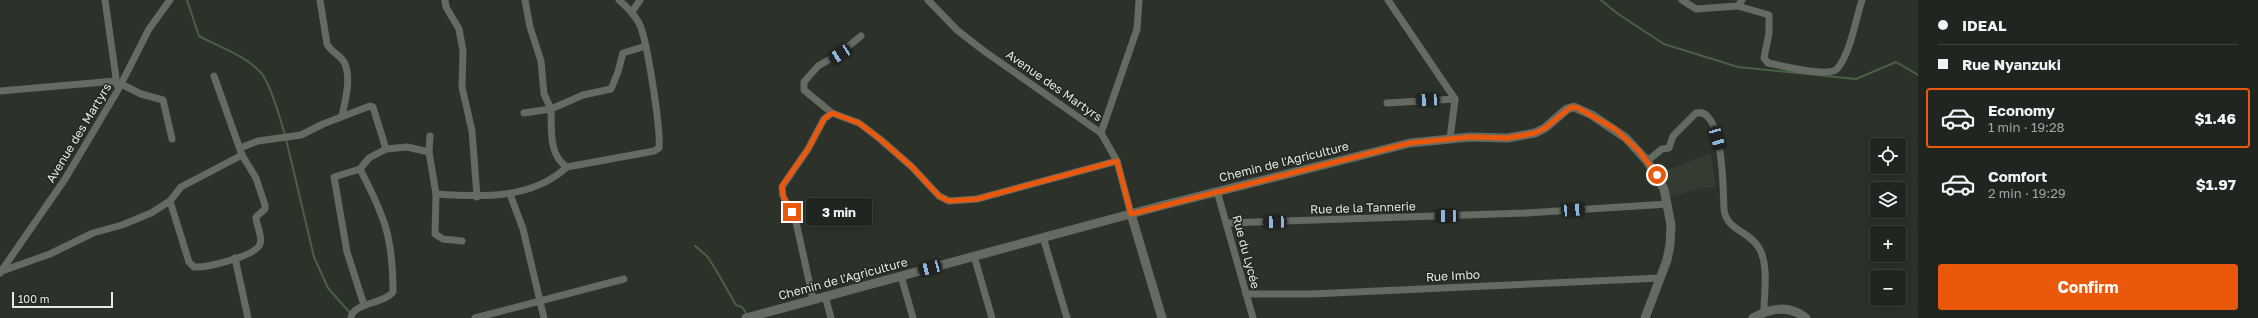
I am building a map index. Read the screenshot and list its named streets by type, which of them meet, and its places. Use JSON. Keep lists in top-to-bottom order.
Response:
{
  "streets": {
    "street": [
      "Avenue des Martyrs",
      "Chemin de l'Agriculture",
      "Rue de la Tannerie",
      "Rue du Lycée",
      "Rue Imbo"
    ]
  },
  "crossings": [
    ["Avenue des Martyrs", "Chemin de l'Agriculture"],
    ["Chemin de l'Agriculture", "Rue de la Tannerie"],
    ["Chemin de l'Agriculture", "Rue du Lycée"],
    ["Chemin de l'Agriculture", "Rue Imbo"],
    ["Rue de la Tannerie", "Rue du Lycée"],
    ["Rue du Lycée", "Rue Imbo"]
  ],
  "scale_bar": "100 m",
  "page": {
    "banner": ["IDEAL", "Rue Nyanzuki"],
    "list": [
      {
        "name": "Economy",
        "note": "1 min · 19:28",
        "value": "$1.46"
      },
      {
        "name": "Comfort",
        "note": "2 min · 19:29",
        "value": "$1.97"
      }
    ],
    "map_buttons": ["+", "−"],
    "bubble": "3 min",
    "buttons": "Confirm",
    "scale": "100 m"
  }
}
